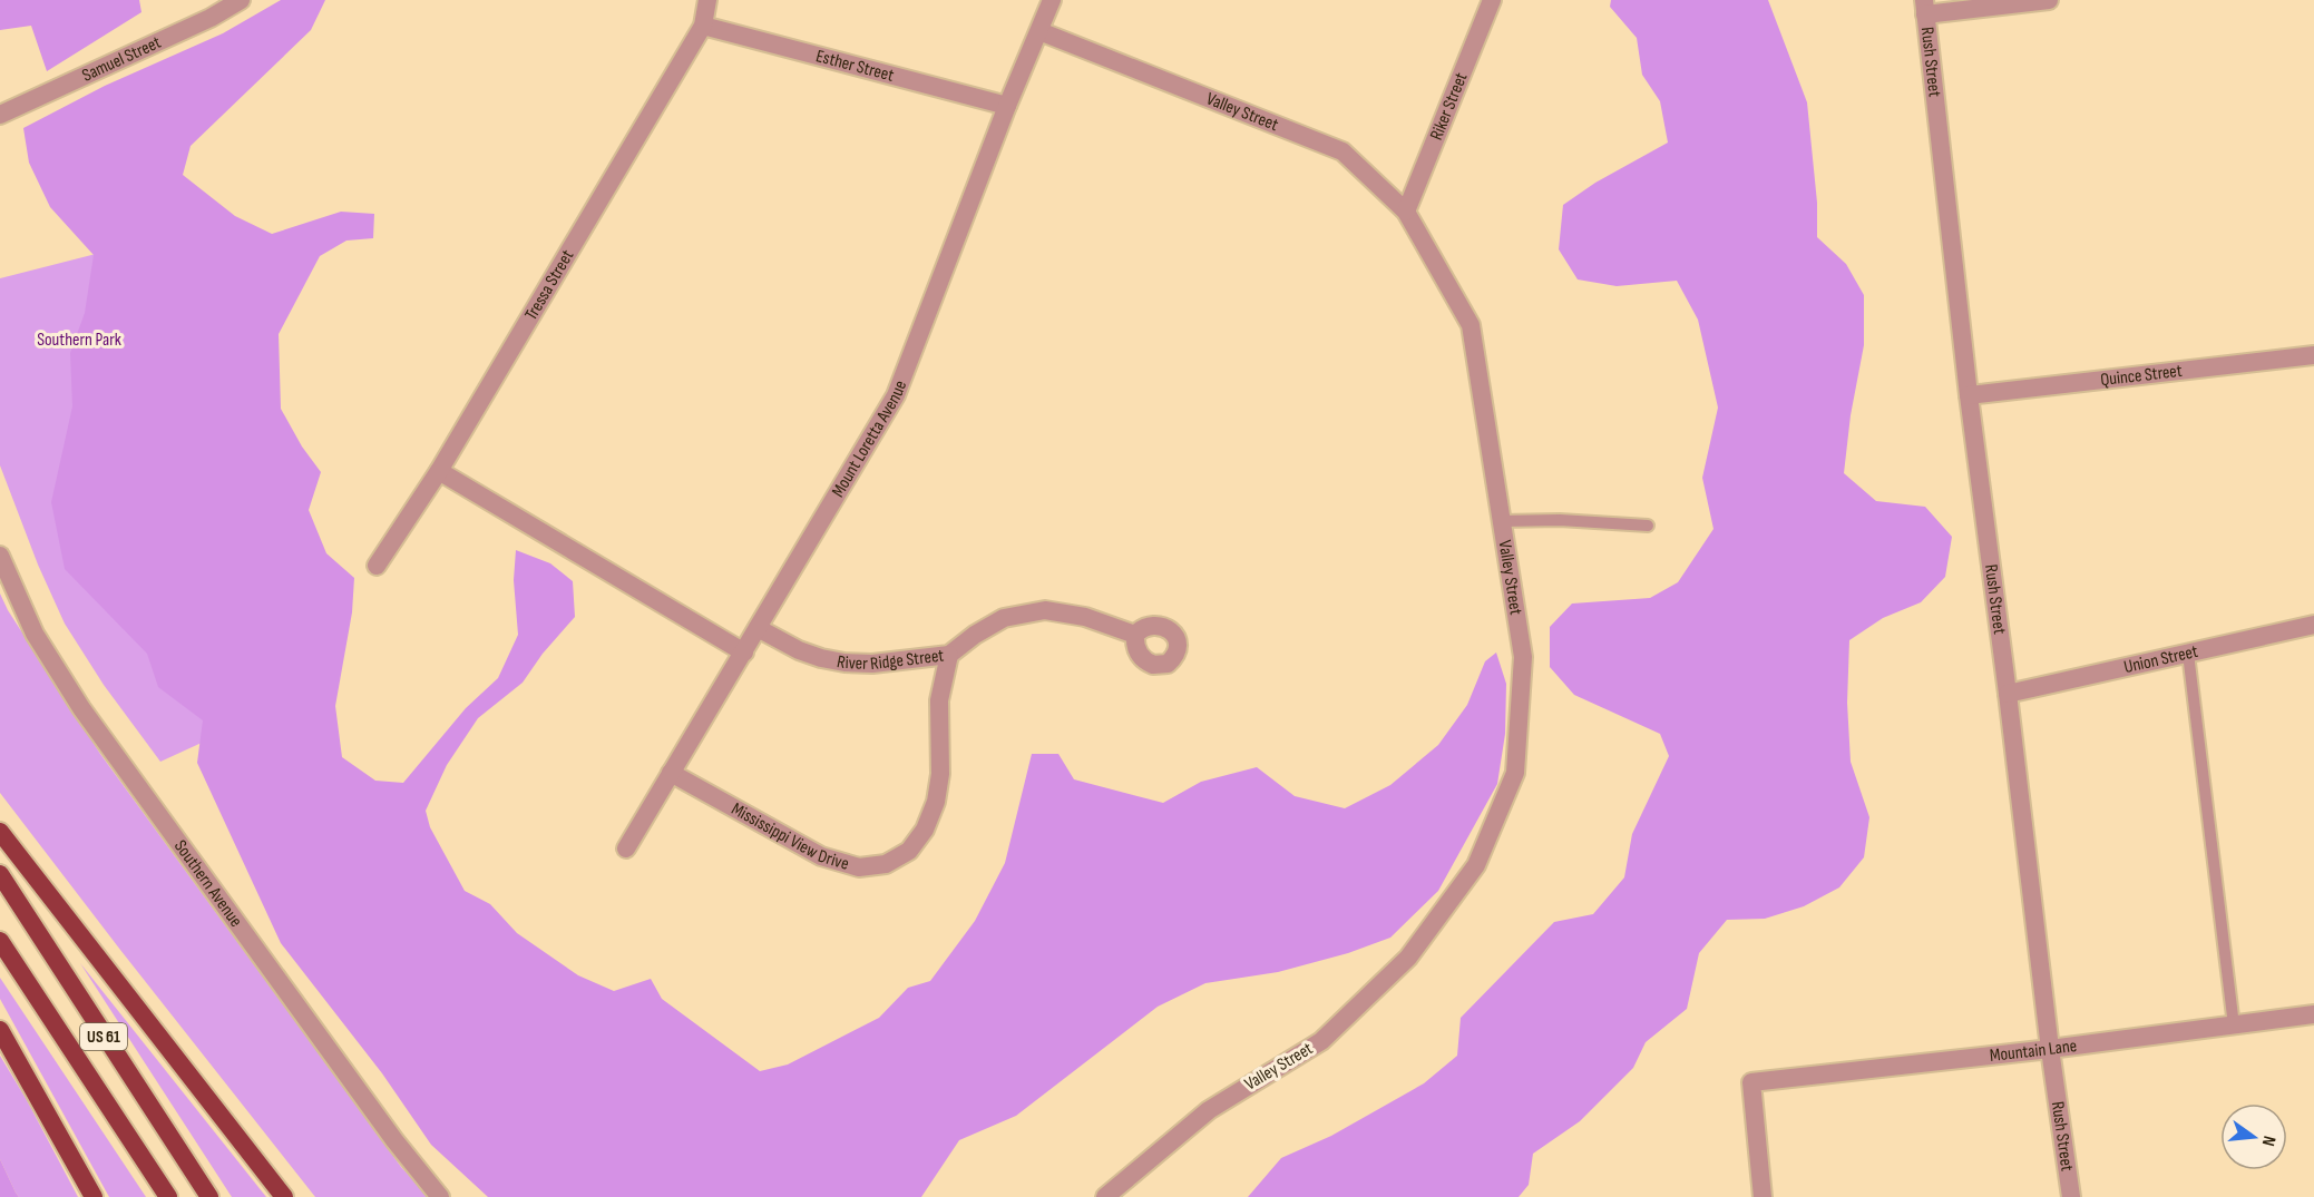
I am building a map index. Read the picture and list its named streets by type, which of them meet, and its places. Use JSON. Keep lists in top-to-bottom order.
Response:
{
  "streets": {
    "highway": ["US 61"],
    "street": [
      "Samuel Street",
      "Rush Street",
      "Esther Street",
      "Riker Street",
      "Valley Street",
      "Tressa Street",
      "Quince Street",
      "Mount Loretta Avenue",
      "River Ridge Street",
      "Union Street",
      "Mississippi View Drive",
      "Southern Avenue",
      "Mountain Lane"
    ]
  },
  "crossings": [
    ["Rush Street", "Quince Street"],
    ["Rush Street", "Union Street"],
    ["Rush Street", "Mountain Lane"],
    ["Esther Street", "Tressa Street"],
    ["Esther Street", "Mount Loretta Avenue"],
    ["Riker Street", "Valley Street"],
    ["Valley Street", "Mount Loretta Avenue"],
    ["Mount Loretta Avenue", "River Ridge Street"],
    ["Mount Loretta Avenue", "Mississippi View Drive"],
    ["River Ridge Street", "Mississippi View Drive"]
  ],
  "parks": ["Southern Park"],
  "north": "right"
}
